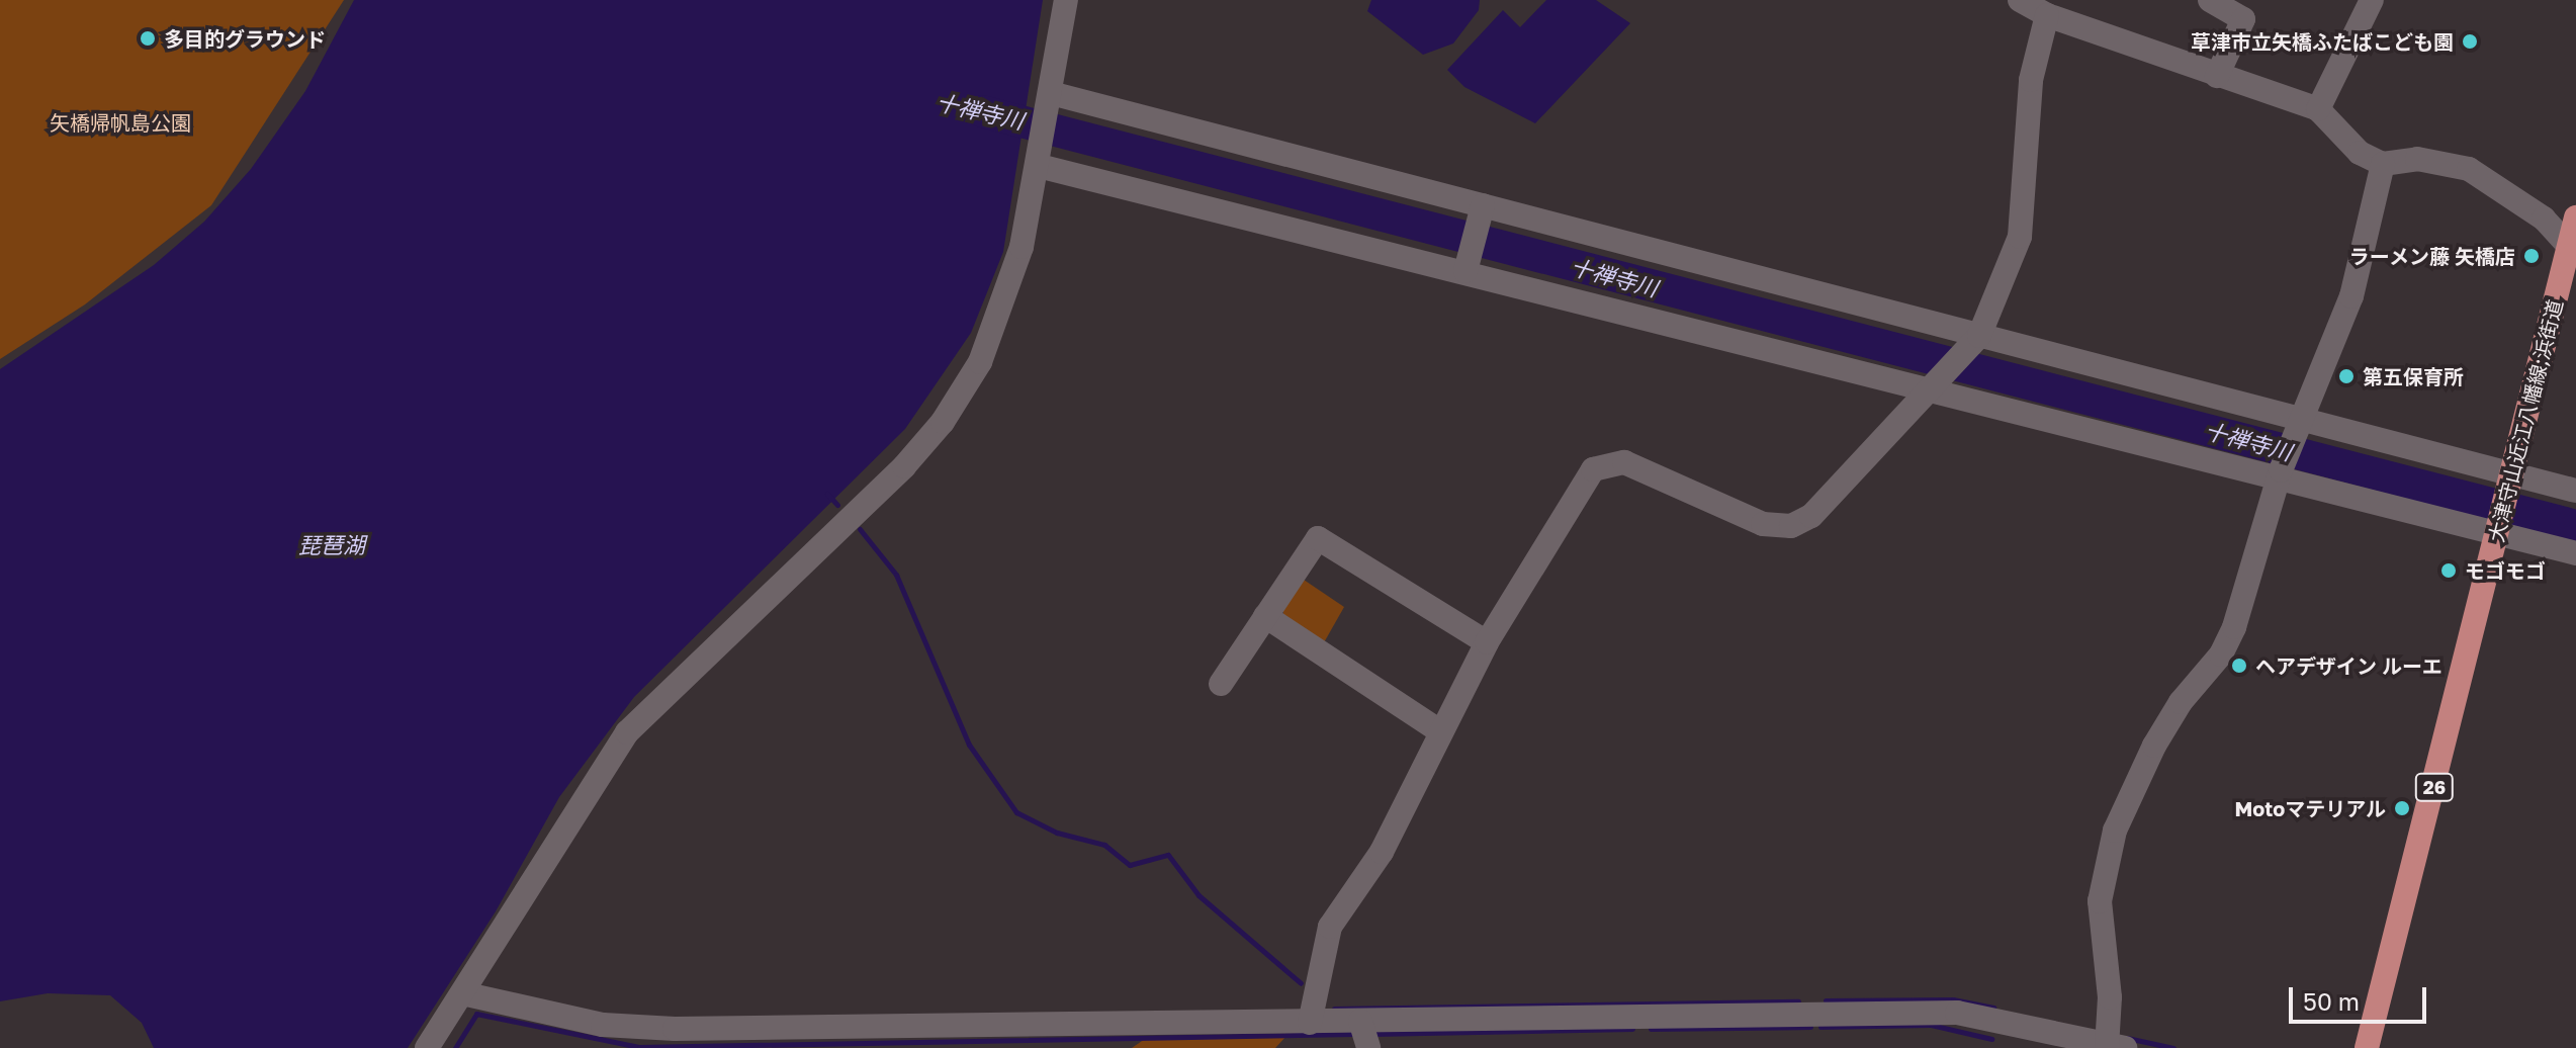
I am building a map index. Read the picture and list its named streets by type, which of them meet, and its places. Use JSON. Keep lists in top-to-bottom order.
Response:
{
  "streets": {
    "main road": ["大津守山近江八幡線;浜街道", "26"]
  },
  "water": ["十禅寺川", "琵琶湖"],
  "parks": ["矢橋帰帆島公園"],
  "places": [
    "多目的グラウンド",
    "草津市立矢橋ふたばこども園",
    "ラーメン藤 矢橋店",
    "第五保育所",
    "モゴモゴ",
    "ヘアデザイン ルーエ",
    "Motoマテリアル"
  ],
  "scale_bar": "50 m"
}
